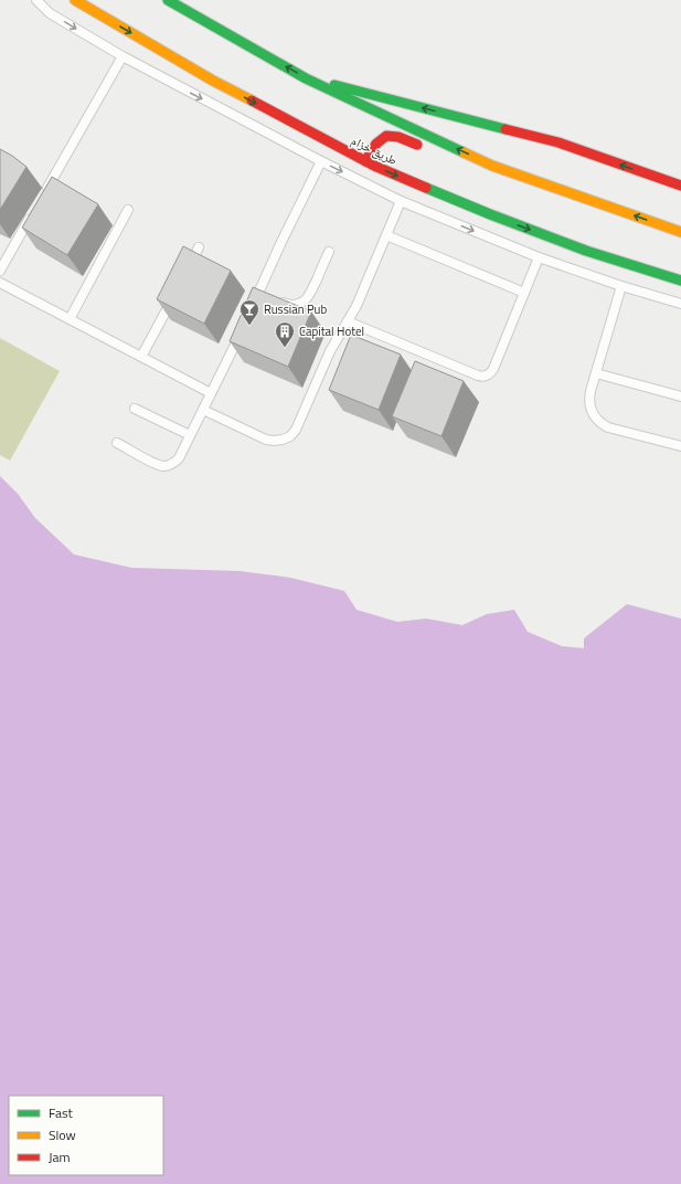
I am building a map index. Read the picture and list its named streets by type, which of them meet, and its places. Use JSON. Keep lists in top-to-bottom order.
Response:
{
  "streets": {
    "main road": ["طريق خزام"]
  },
  "places": {
    "bar": ["Russian Pub"],
    "building": ["Capital Hotel"]
  },
  "legend": ["Fast", "Slow", "Jam"]
}
